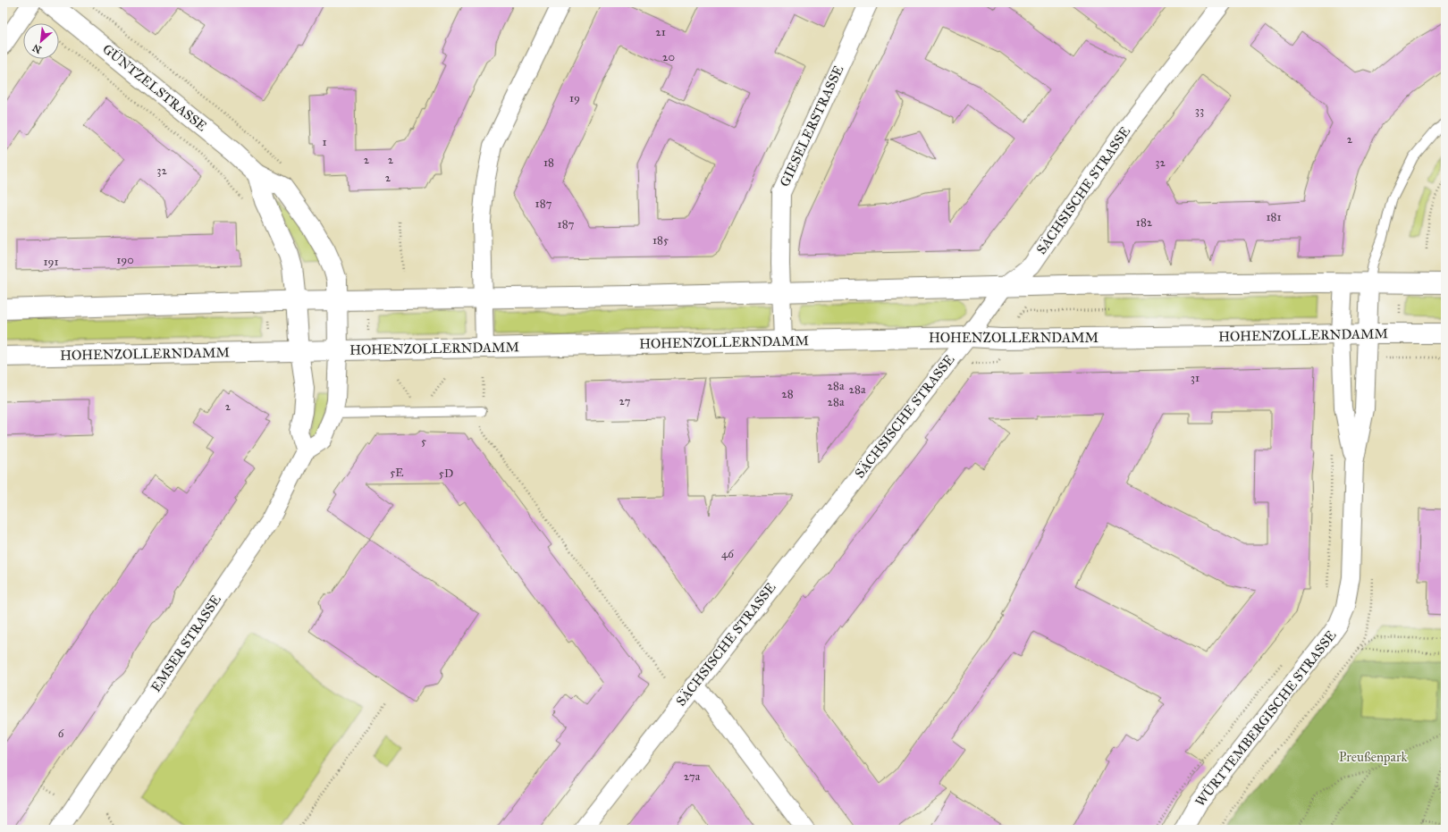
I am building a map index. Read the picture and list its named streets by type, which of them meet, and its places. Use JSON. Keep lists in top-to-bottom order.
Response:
{
  "streets": {
    "main road": ["GÜNTZELSTRASSE", "HOHENZOLLERNDAMM"],
    "street": [
      "GIESELERSTRASSE",
      "SÄCHSISCHE STRASSE",
      "EMSER STRASSE",
      "WÜRTTEMBERGISCHE STRASSE"
    ]
  },
  "crossings": [
    ["GÜNTZELSTRASSE", "HOHENZOLLERNDAMM"],
    ["GIESELERSTRASSE", "HOHENZOLLERNDAMM"],
    ["SÄCHSISCHE STRASSE", "HOHENZOLLERNDAMM"]
  ],
  "parks": ["Preußenpark"],
  "house_numbers": [
    "21",
    "20",
    "19",
    "33",
    "2",
    "1",
    "2",
    "2",
    "18",
    "32",
    "32",
    "2",
    "187",
    "181",
    "182",
    "187",
    "185",
    "190",
    "191",
    "31",
    "28a",
    "28a",
    "28",
    "27",
    "28a",
    "2",
    "5",
    "5E",
    "5D",
    "46",
    "6",
    "27a"
  ],
  "north": "bottom left"
}
